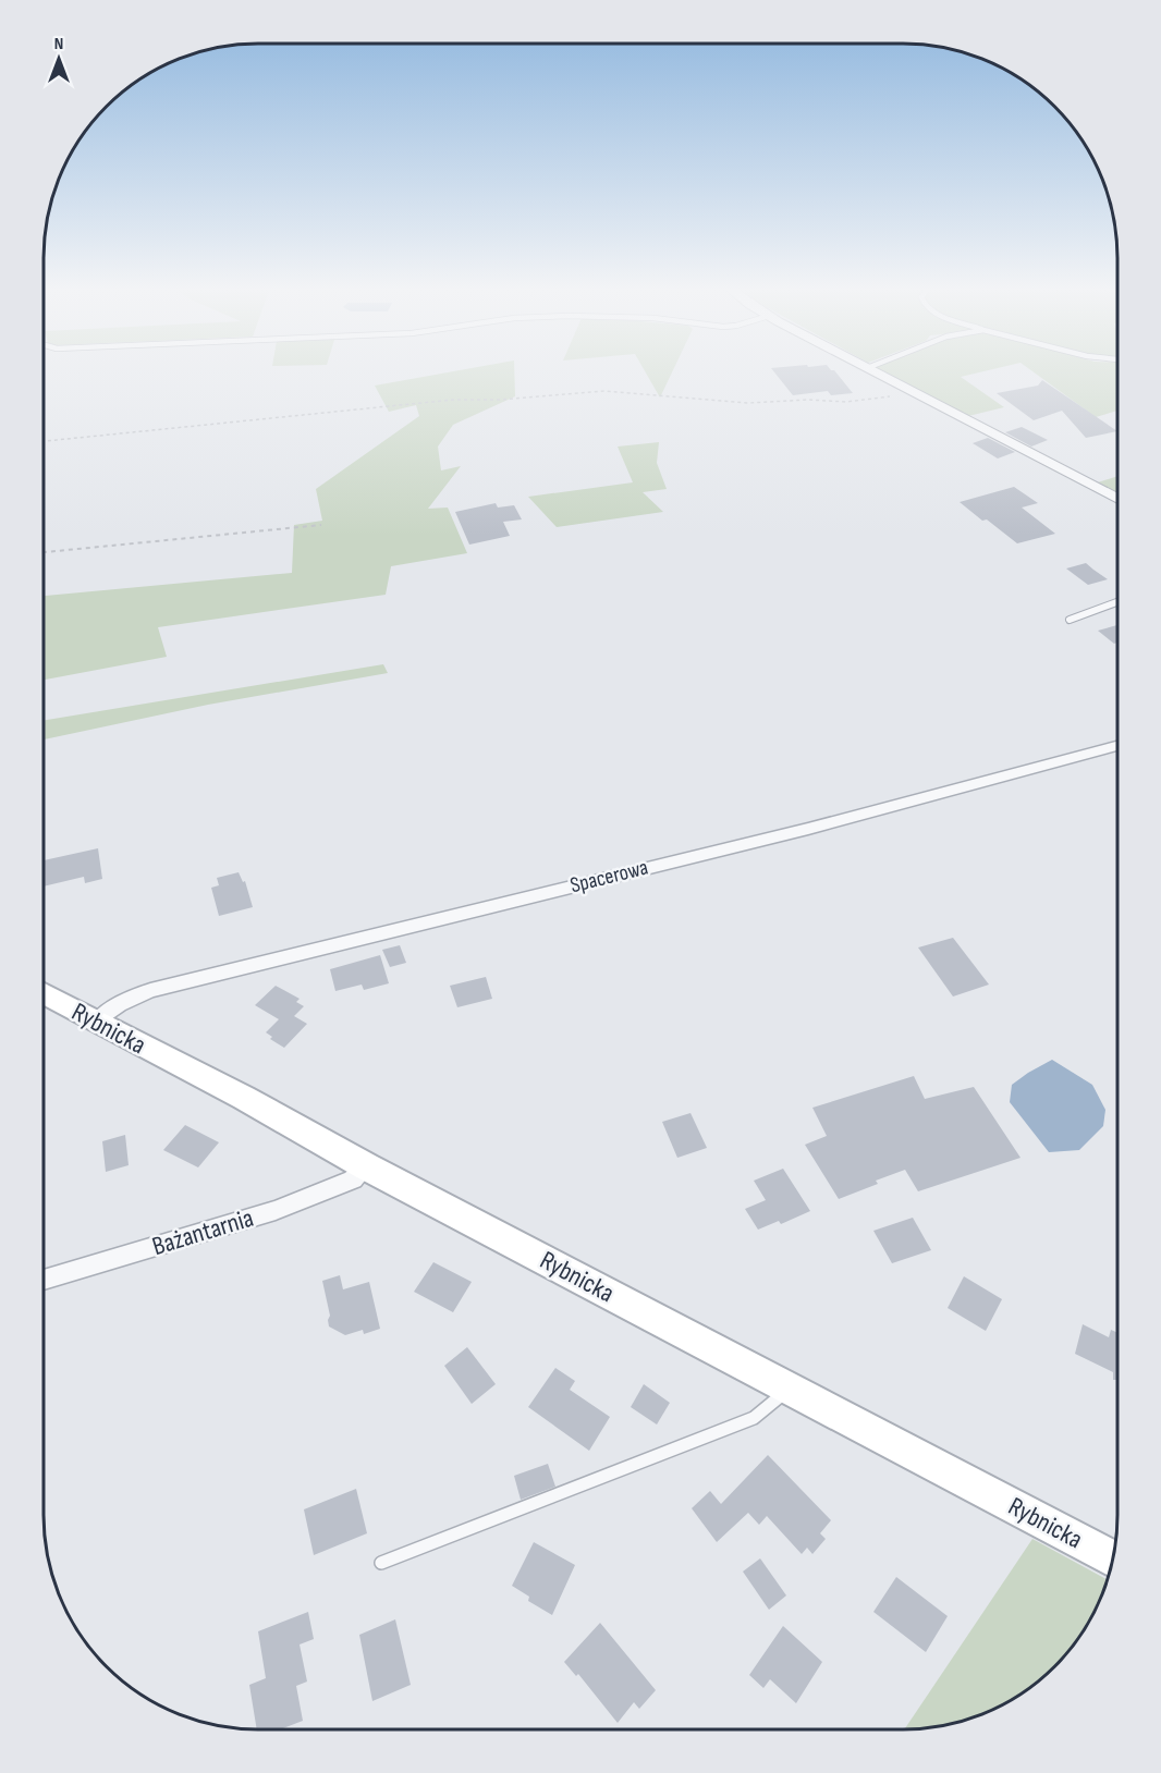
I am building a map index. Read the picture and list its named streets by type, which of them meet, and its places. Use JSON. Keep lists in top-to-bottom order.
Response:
{
  "streets": {
    "main road": ["Rybnicka"],
    "street": ["Spacerowa", "Bażantarnia"]
  },
  "crossings": [
    ["Spacerowa", "Rybnicka"],
    ["Rybnicka", "Bażantarnia"]
  ],
  "north": "top"
}
